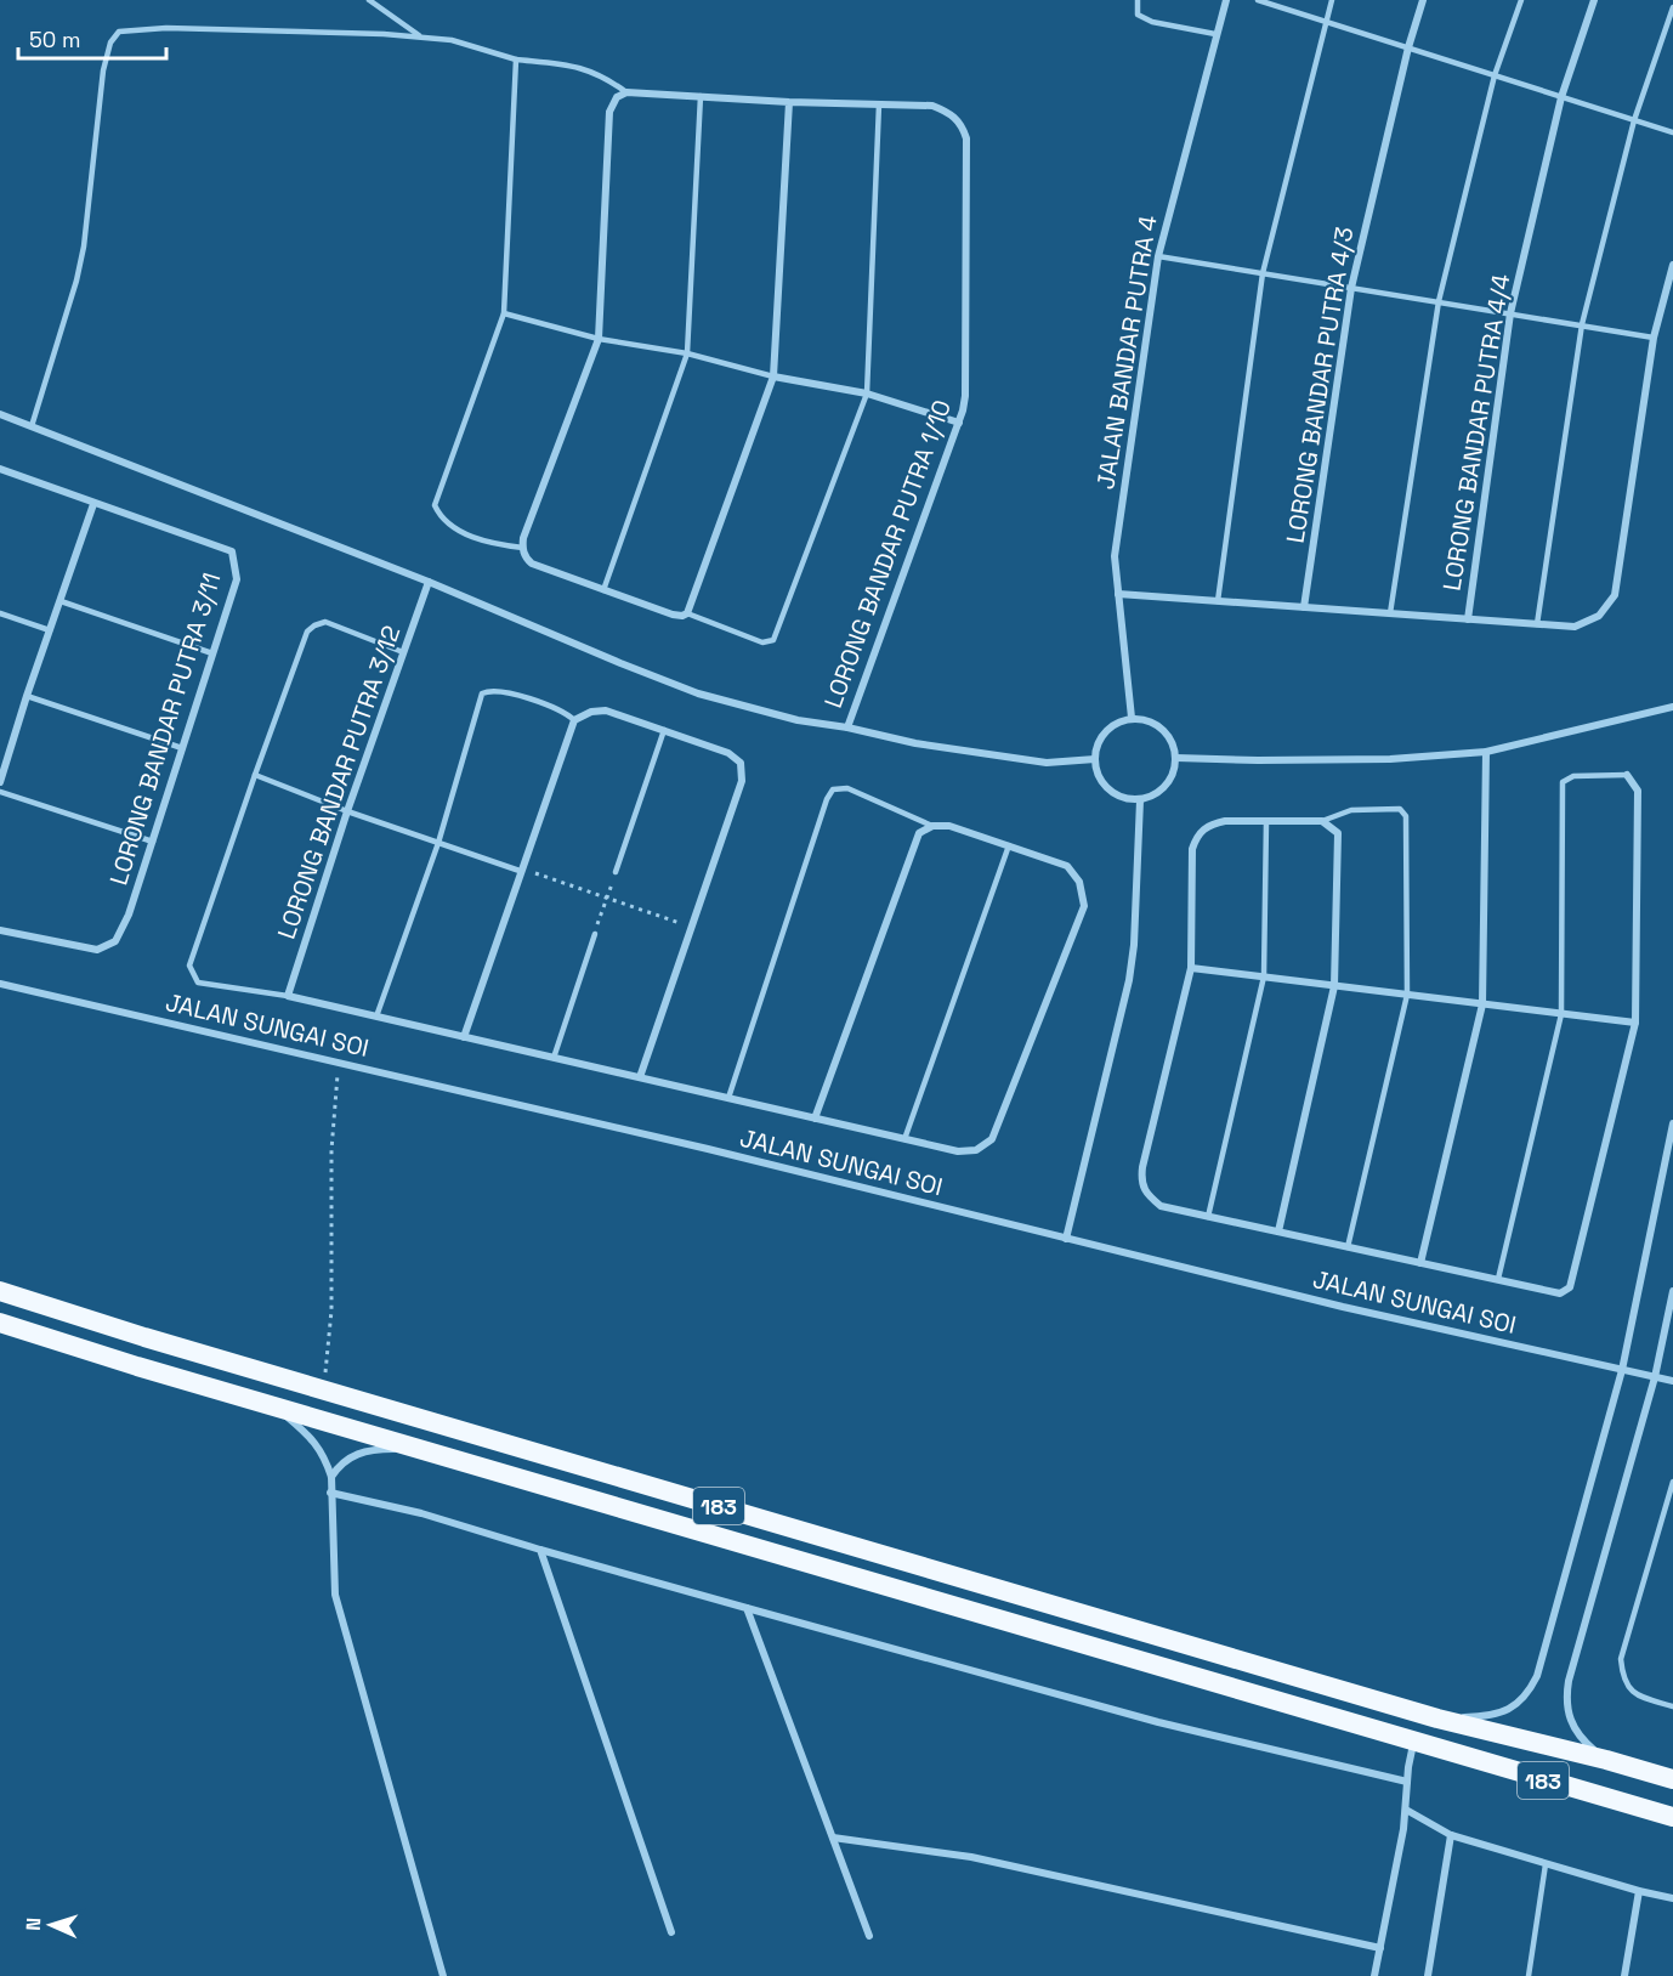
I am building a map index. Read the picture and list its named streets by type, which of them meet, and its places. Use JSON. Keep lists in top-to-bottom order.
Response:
{
  "streets": {
    "highway": ["183"],
    "street": [
      "JALAN BANDAR PUTRA 4",
      "LORONG BANDAR PUTRA 4/3",
      "LORONG BANDAR PUTRA 4/4",
      "LORONG BANDAR PUTRA 1/10",
      "LORONG BANDAR PUTRA 3/11",
      "LORONG BANDAR PUTRA 3/12",
      "JALAN SUNGAI SOI"
    ]
  },
  "scale_bar": "50 m",
  "north": "left"
}
